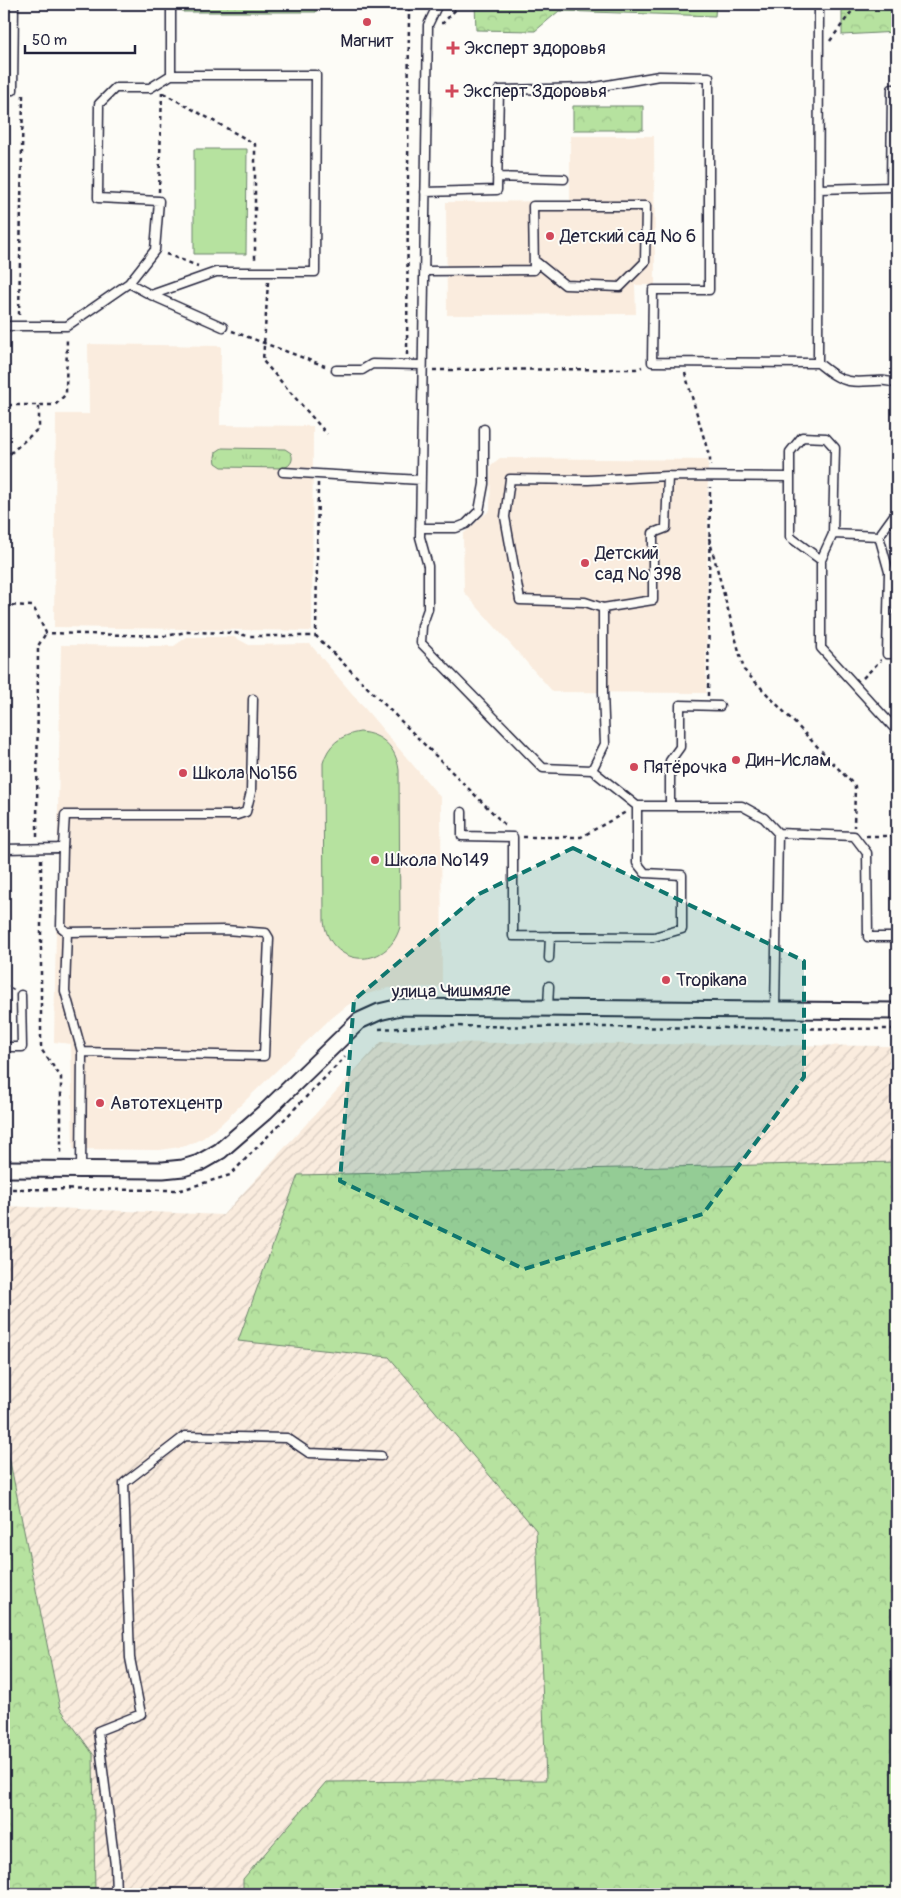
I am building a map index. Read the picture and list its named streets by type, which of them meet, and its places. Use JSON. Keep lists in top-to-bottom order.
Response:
{
  "streets": {
    "street": ["улица Чишмяле"]
  },
  "places": {
    "other": [
      "Магнит",
      "Детский сад № 6",
      "Детский сад № 398",
      "Дин-Ислам",
      "Пятёрочка",
      "Школа №156",
      "Школа №149",
      "Tropikana",
      "Автотехцентр"
    ],
    "health": ["Эксперт здоровья", "Эксперт Здоровья"]
  },
  "scale_bar": "50 m"
}
